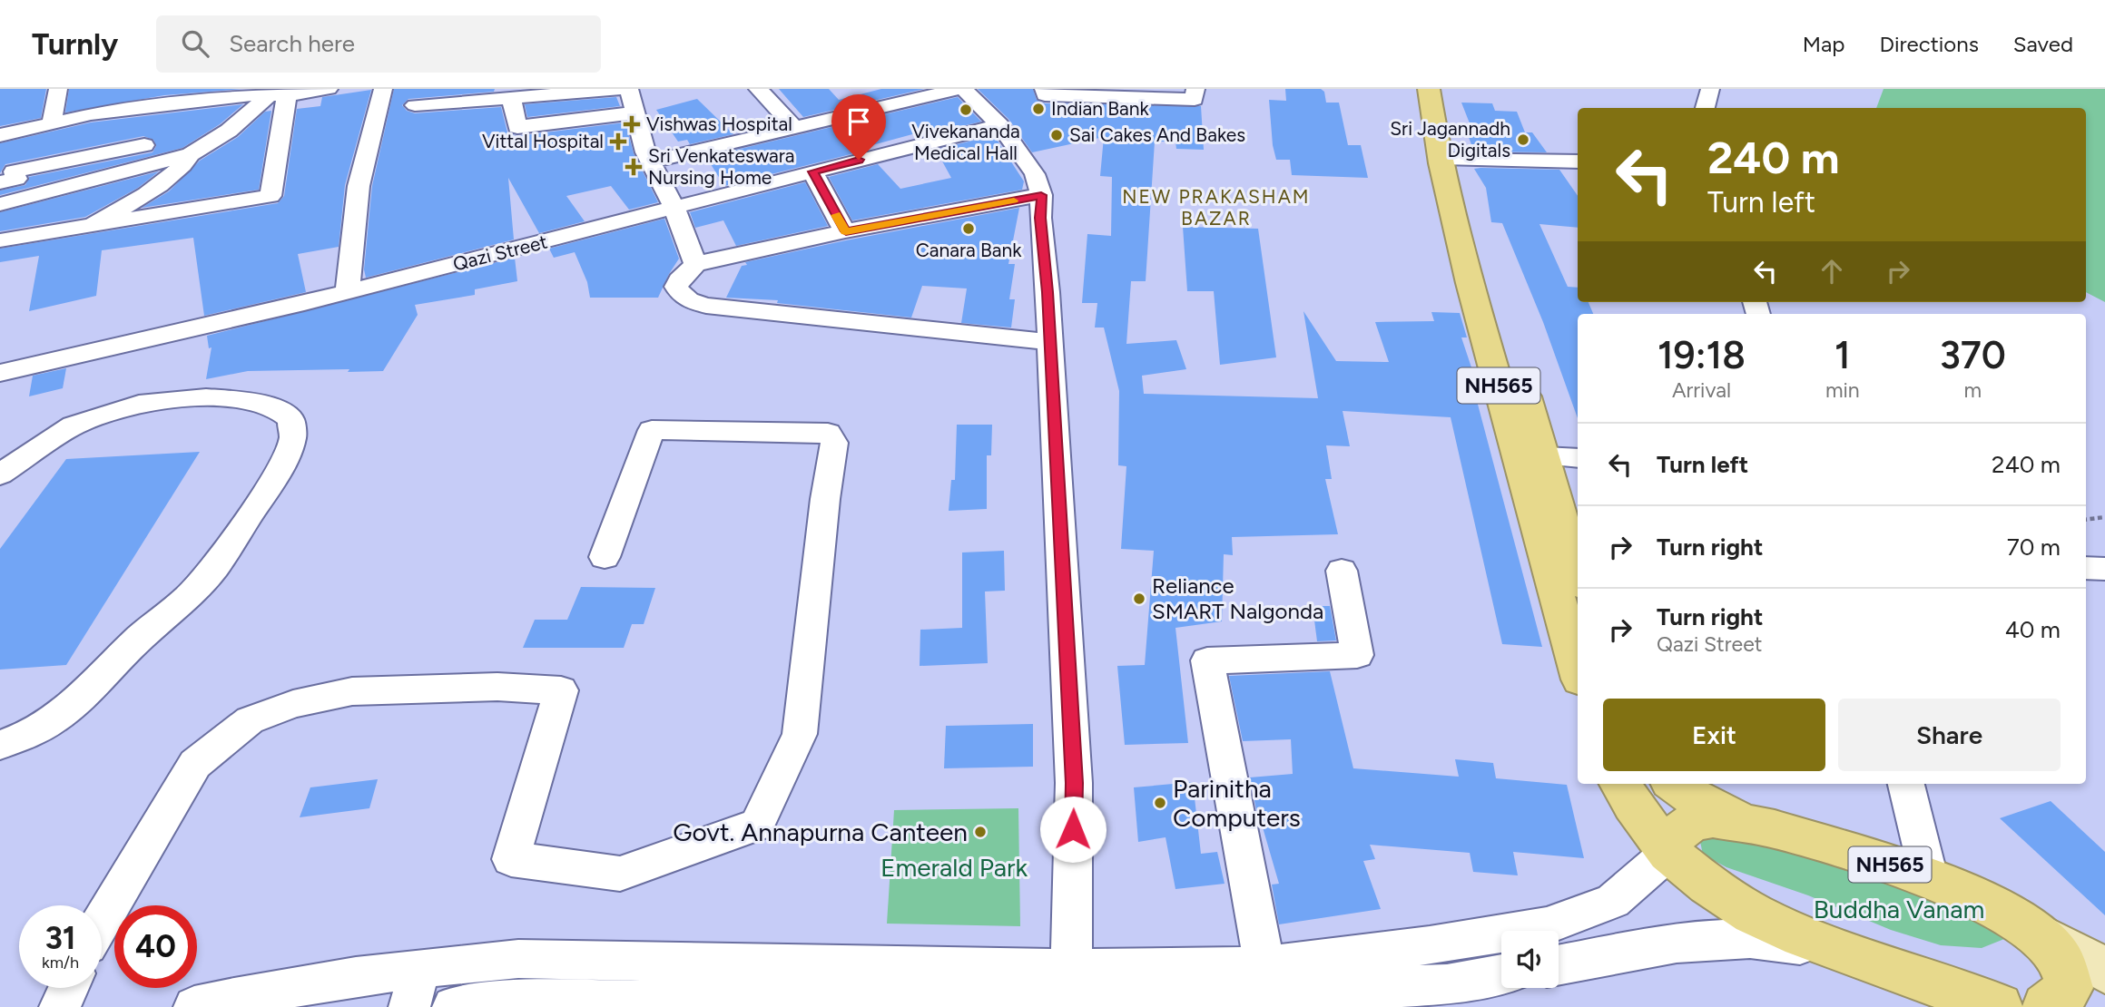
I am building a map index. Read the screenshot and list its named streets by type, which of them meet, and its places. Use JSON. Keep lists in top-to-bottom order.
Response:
{
  "streets": {
    "highway": ["NH565"],
    "street": ["Qazi Street"]
  },
  "districts": ["NEW PRAKASHAM BAZAR"],
  "parks": ["Emerald Park", "Buddha Vanam"],
  "places": {
    "other": [
      "Indian Bank",
      "Vivekananda Medical Hall",
      "Sai Cakes And Bakes",
      "Sri Jagannadh Digitals",
      "Canara Bank",
      "Reliance SMART Nalgonda",
      "Parinitha Computers",
      "Govt. Annapurna Canteen"
    ],
    "health": ["Vishwas Hospital", "Vittal Hospital", "Sri Venkateswara Nursing Home"]
  },
  "page": {
    "header": "Turnly",
    "search": "Search here",
    "nav": ["Map", "Directions", "Saved"],
    "turn": ["240 m", "Turn left"],
    "eta": [
      "19:18",
      "Arrival",
      "1",
      "min",
      "370",
      "m"
    ],
    "list": [
      {
        "name": "Turn left",
        "value": "240 m"
      },
      {
        "name": "Turn right",
        "value": "70 m"
      },
      {
        "name": "Turn right",
        "note": "Qazi Street",
        "value": "40 m"
      }
    ],
    "buttons": ["Exit", "Share"],
    "speed": "31 km/h",
    "limit": "40"
  }
}
